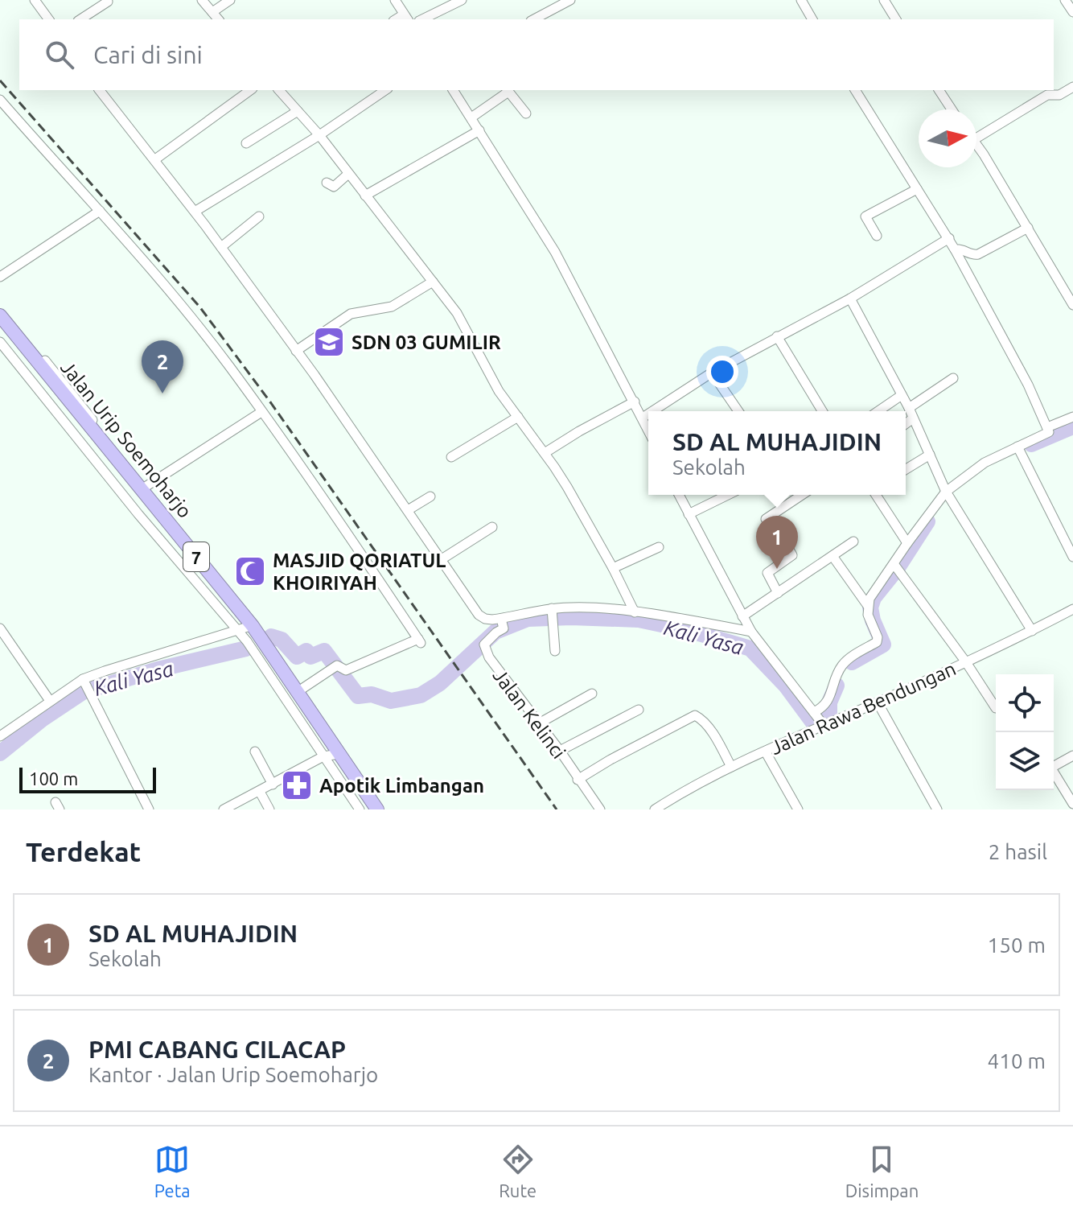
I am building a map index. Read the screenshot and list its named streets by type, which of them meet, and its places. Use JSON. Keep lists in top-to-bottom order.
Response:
{
  "streets": {
    "highway": ["Jalan Urip Soemoharjo", "7"],
    "street": ["Jalan Rawa Bendungan", "Jalan Kelinci"]
  },
  "water": ["Kali Yasa"],
  "places": {
    "school or university": ["SDN 03 GUMILIR"],
    "mosque": ["MASJID QORIATUL KHOIRIYAH"],
    "pharmacy": ["Apotik Limbangan"]
  },
  "scale_bar": "100 m",
  "north": "right",
  "page": {
    "search": "Cari di sini",
    "pins": ["2", "1"],
    "popup": ["SD AL MUHAJIDIN", "Sekolah"],
    "scale": "100 m",
    "heading": ["Terdekat", "2 hasil"],
    "list": [
      {
        "mark": "1",
        "name": "SD AL MUHAJIDIN",
        "note": "Sekolah",
        "value": "150 m"
      },
      {
        "mark": "2",
        "name": "PMI CABANG CILACAP",
        "note": "Kantor · Jalan Urip Soemoharjo",
        "value": "410 m"
      }
    ],
    "nav": ["Peta", "Rute", "Disimpan"]
  }
}
